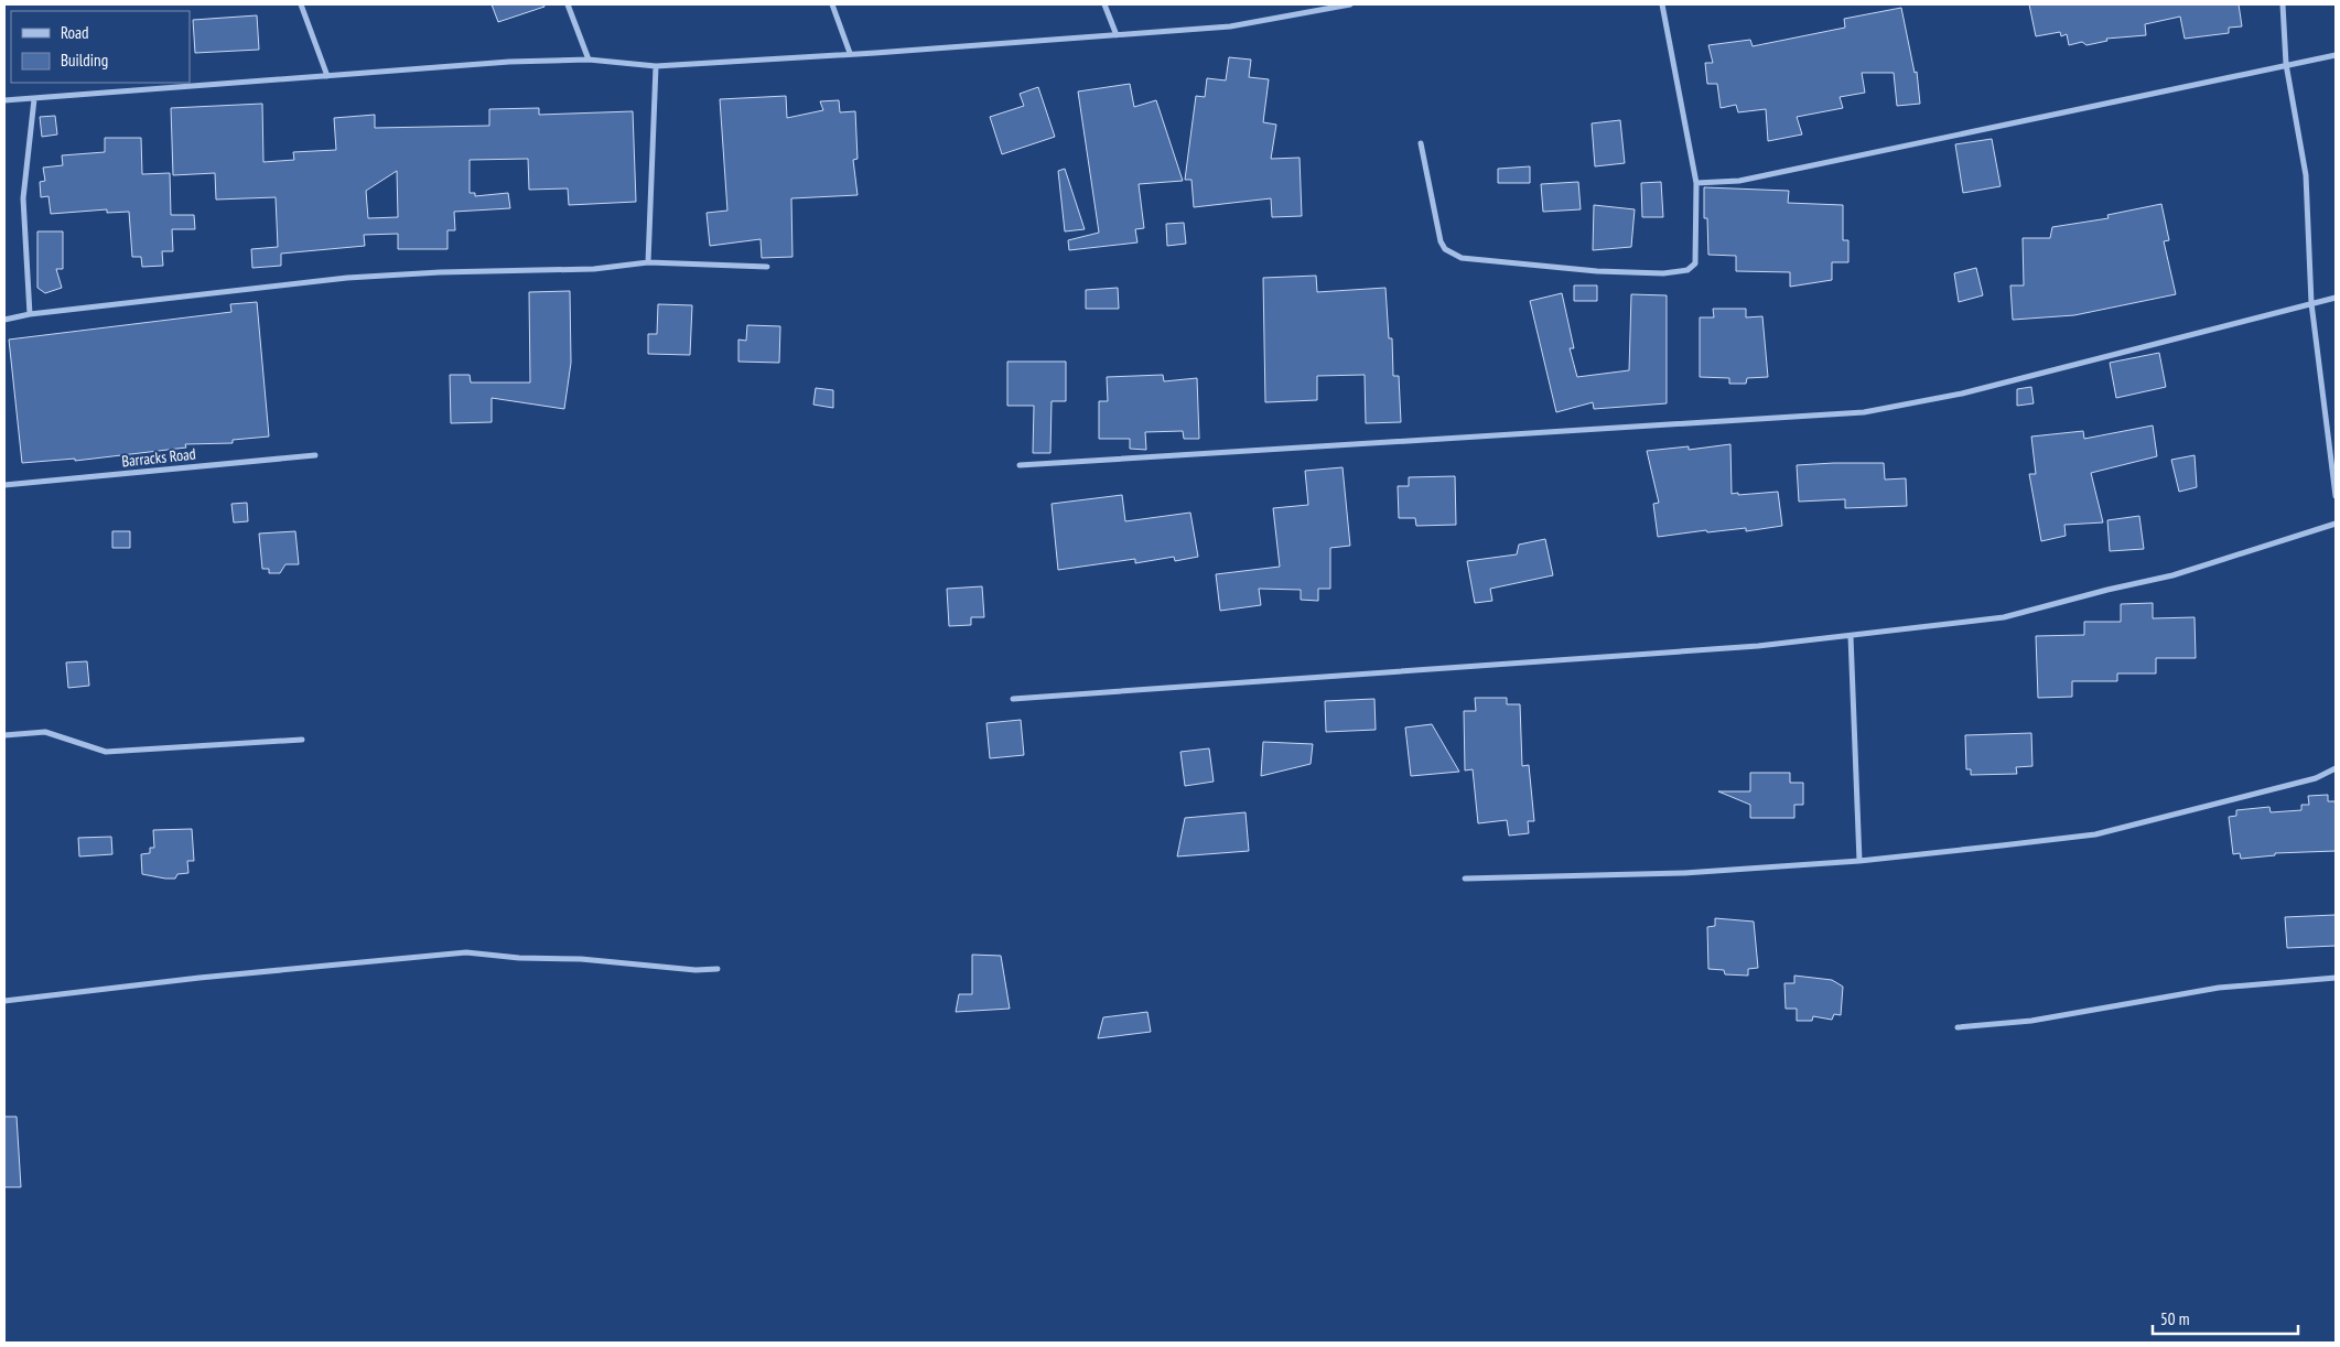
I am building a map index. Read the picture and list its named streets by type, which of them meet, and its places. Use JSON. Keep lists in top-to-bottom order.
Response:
{
  "streets": {
    "street": ["Barracks Road"]
  },
  "legend": ["Road", "Building"],
  "scale_bar": "50 m"
}
